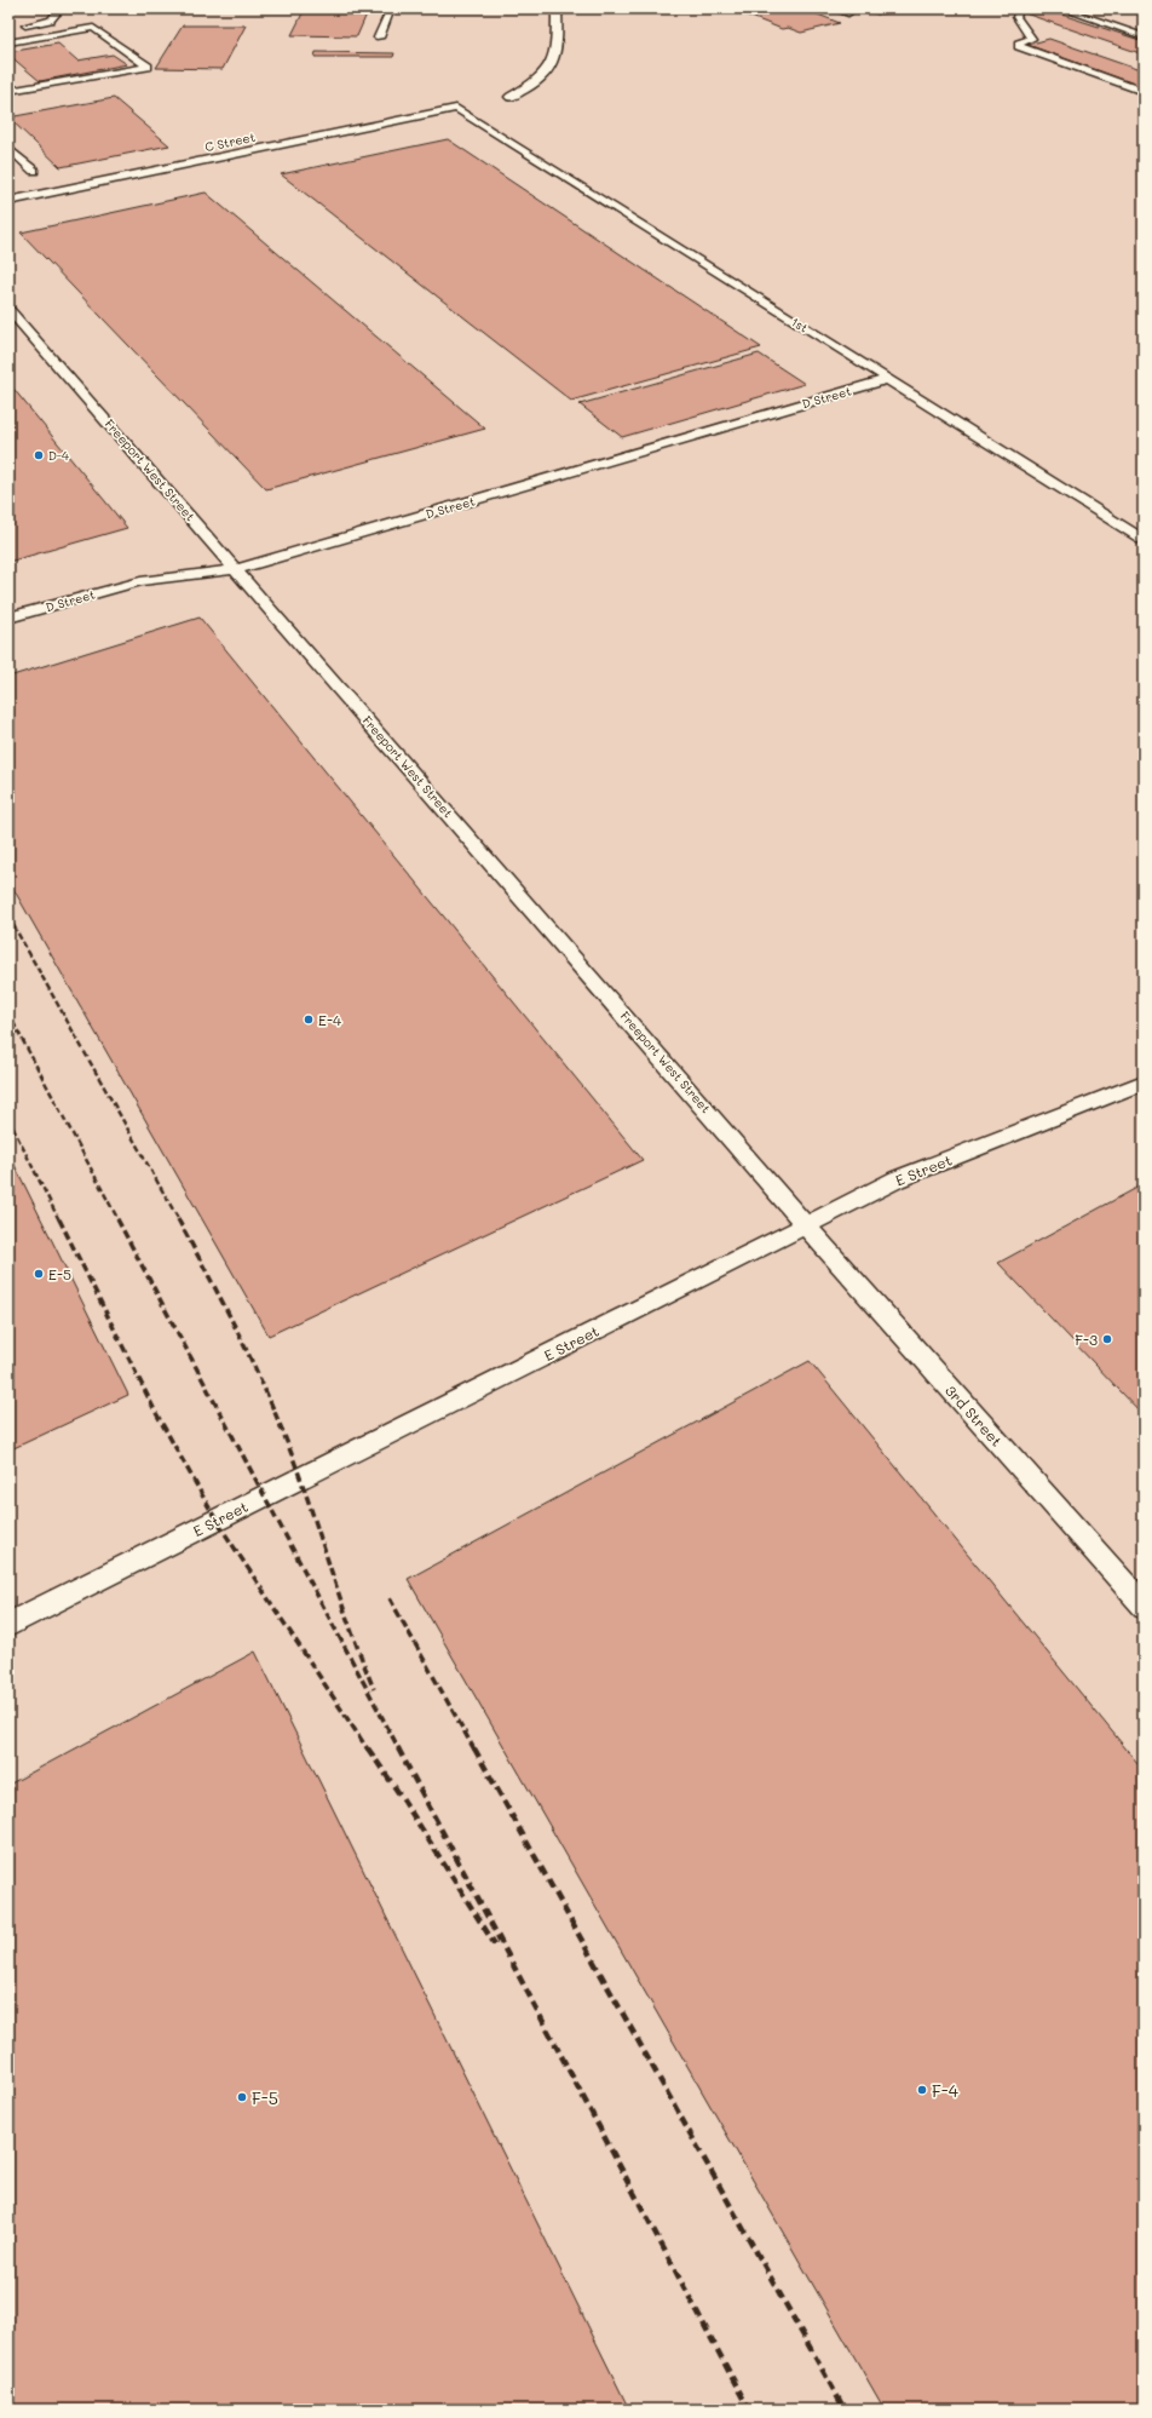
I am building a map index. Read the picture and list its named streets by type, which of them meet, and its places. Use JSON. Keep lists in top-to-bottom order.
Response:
{
  "streets": {
    "lane": [
      "C Street",
      "1st",
      "D Street",
      "Freeport West Street",
      "E Street",
      "3rd Street"
    ]
  },
  "crossings": [
    ["C Street", "1st"],
    ["1st", "D Street"],
    ["D Street", "Freeport West Street"],
    ["Freeport West Street", "E Street"],
    ["Freeport West Street", "3rd Street"],
    ["E Street", "3rd Street"]
  ],
  "places": [
    "D-4",
    "E-4",
    "E-5",
    "F-3",
    "F-4",
    "F-5"
  ]
}
